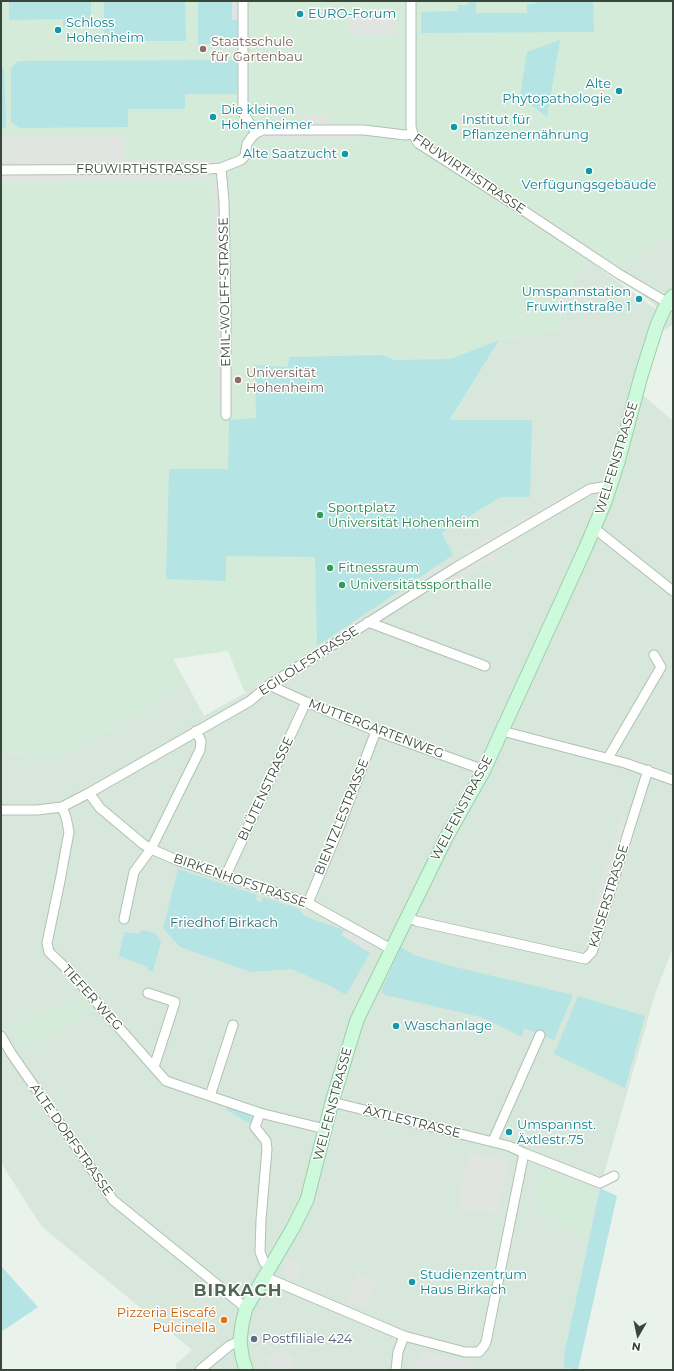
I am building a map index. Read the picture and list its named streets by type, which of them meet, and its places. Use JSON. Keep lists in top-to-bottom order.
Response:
{
  "streets": {
    "street": [
      "FRUWIRTHSTRASSE",
      "EMIL-WOLFF-STRASSE",
      "WELFENSTRASSE",
      "EGILOLFSTRASSE",
      "MUTTERGARTENWEG",
      "BLÜTENSTRASSE",
      "BIENTZLESTRASSE",
      "BIRKENHOFSTRASSE",
      "KAISERSTRASSE",
      "TIEFER WEG",
      "ÄXTLESTRASSE",
      "ALTE DORFSTRASSE"
    ]
  },
  "crossings": [
    ["FRUWIRTHSTRASSE", "EMIL-WOLFF-STRASSE"],
    ["FRUWIRTHSTRASSE", "WELFENSTRASSE"],
    ["WELFENSTRASSE", "EGILOLFSTRASSE"],
    ["WELFENSTRASSE", "MUTTERGARTENWEG"],
    ["WELFENSTRASSE", "BIRKENHOFSTRASSE"],
    ["WELFENSTRASSE", "KAISERSTRASSE"],
    ["WELFENSTRASSE", "TIEFER WEG"],
    ["WELFENSTRASSE", "ÄXTLESTRASSE"],
    ["WELFENSTRASSE", "ALTE DORFSTRASSE"],
    ["EGILOLFSTRASSE", "MUTTERGARTENWEG"],
    ["EGILOLFSTRASSE", "BIRKENHOFSTRASSE"],
    ["EGILOLFSTRASSE", "TIEFER WEG"],
    ["MUTTERGARTENWEG", "BLÜTENSTRASSE"],
    ["MUTTERGARTENWEG", "BIENTZLESTRASSE"],
    ["BLÜTENSTRASSE", "BIRKENHOFSTRASSE"],
    ["BIENTZLESTRASSE", "BIRKENHOFSTRASSE"]
  ],
  "districts": ["BIRKACH"],
  "parks": ["Friedhof Birkach"],
  "places": [
    "EURO-Forum",
    "Schloss Hohenheim",
    "Staatsschule für Gartenbau",
    "Alte Phytopathologie",
    "Die kleinen Hohenheimer",
    "Institut für Pflanzenernährung",
    "Alte Saatzucht",
    "Verfügungsgebäude",
    "Umspannstation Fruwirthstraße 1",
    "Universität Hohenheim",
    "Sportplatz Universität Hohenheim",
    "Fitnessraum",
    "Universitätssporthalle",
    "Waschanlage",
    "Umspannst. Äxtlestr.75",
    "Studienzentrum Haus Birkach",
    "Pizzeria Eiscafé Pulcinella",
    "Postfiliale 424"
  ],
  "north": "bottom"
}
